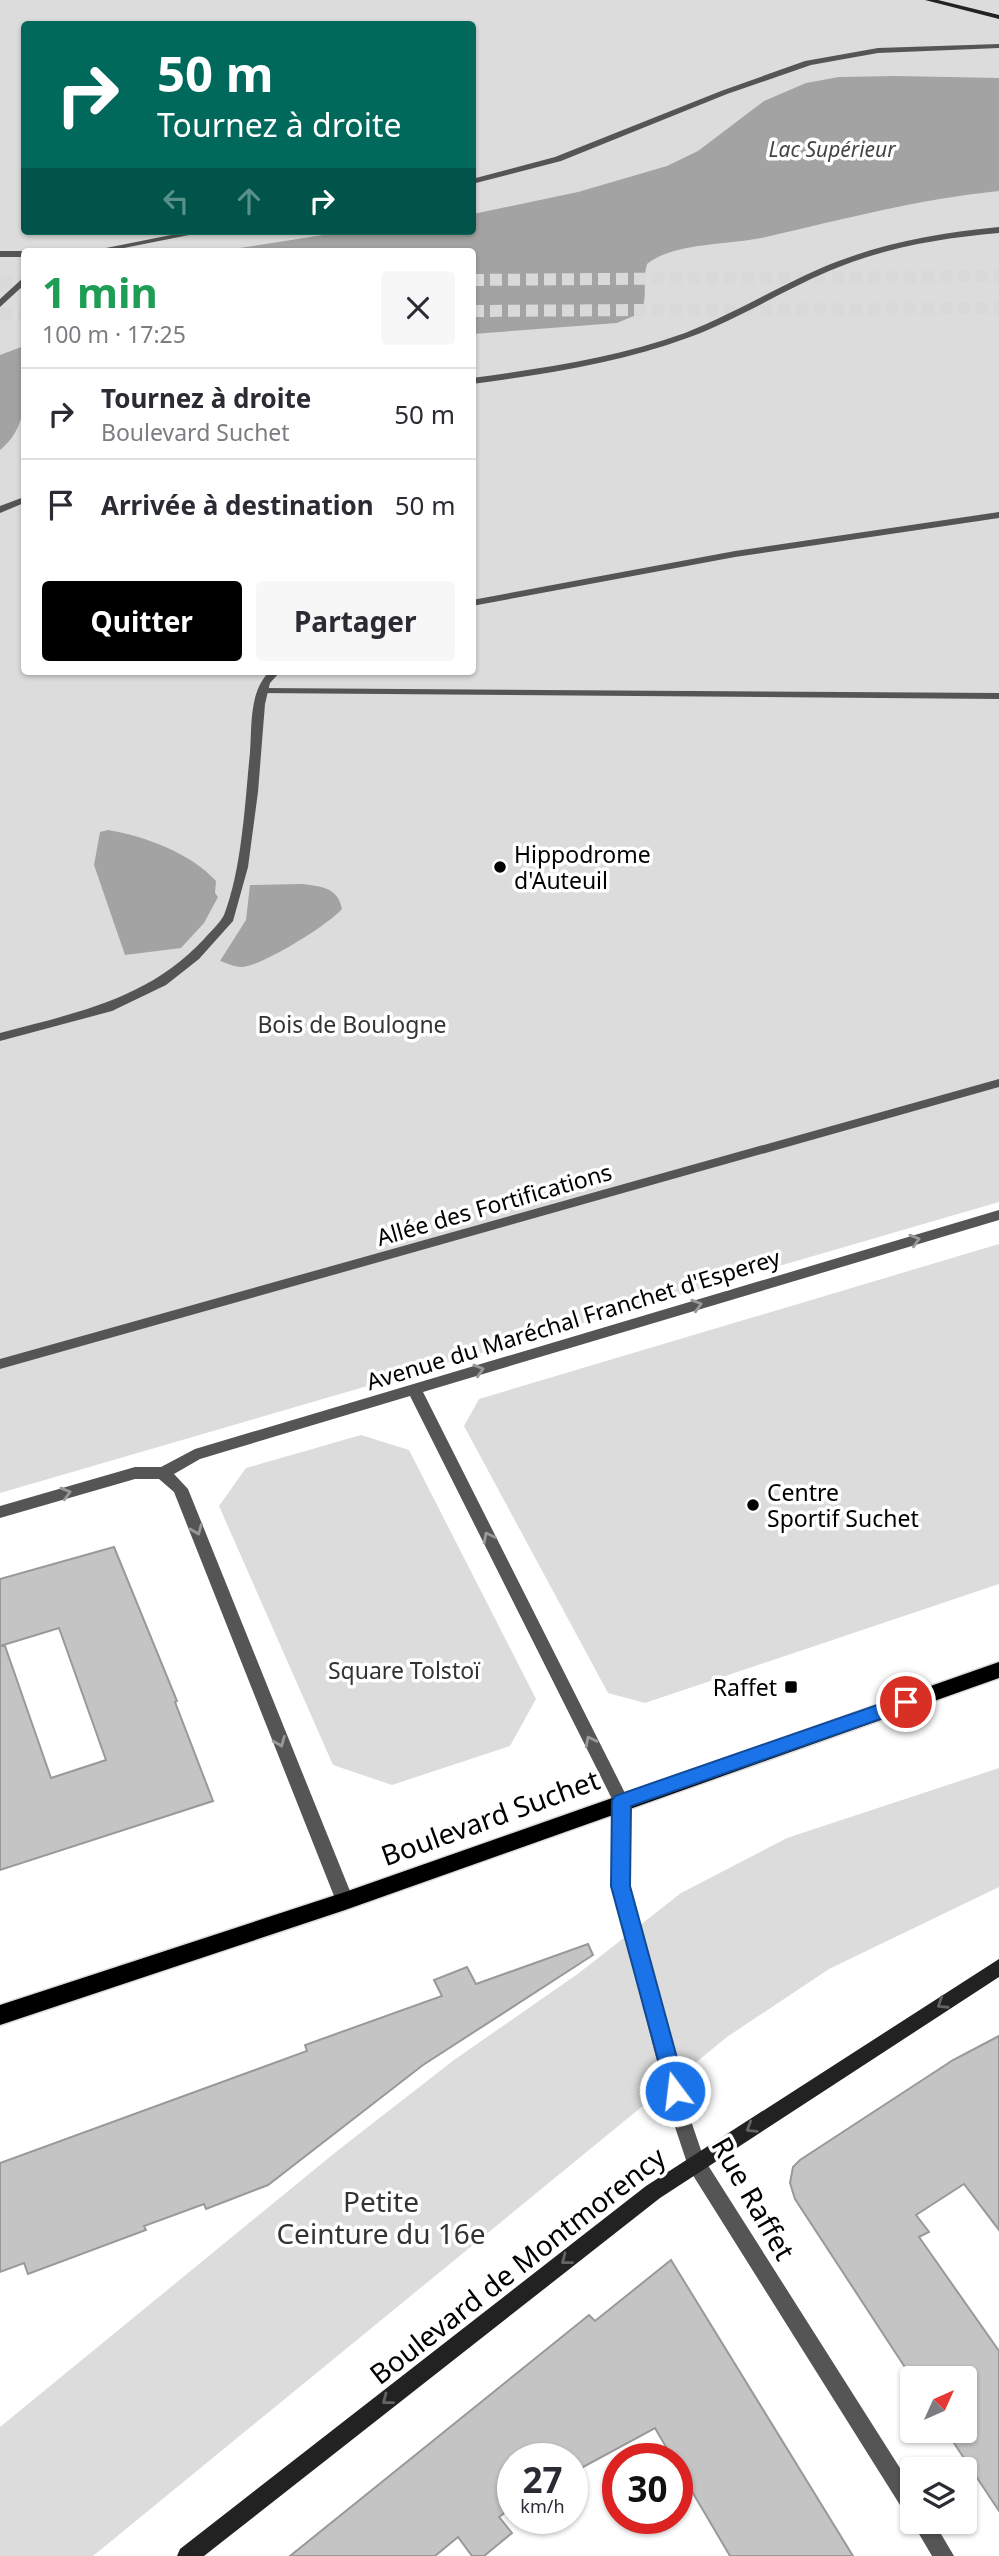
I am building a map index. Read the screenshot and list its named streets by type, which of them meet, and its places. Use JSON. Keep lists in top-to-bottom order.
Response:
{
  "streets": {
    "main road": ["Boulevard Suchet"],
    "street": [
      "Allée des Fortifications",
      "Avenue du Maréchal Franchet d'Esperey",
      "Rue Raffet",
      "Boulevard de Montmorency"
    ]
  },
  "crossings": [
    ["Boulevard Suchet", "Rue Raffet"],
    ["Rue Raffet", "Boulevard de Montmorency"]
  ],
  "one_way": ["Avenue du Maréchal Franchet d'Esperey", "Boulevard de Montmorency"],
  "water": ["Lac Supérieur"],
  "parks": ["Bois de Boulogne", "Square Tolstoï", "Petite Ceinture du 16e"],
  "places": {
    "other": ["Hippodrome d'Auteuil", "Centre Sportif Suchet"],
    "transit": ["Raffet"]
  },
  "north": "top right",
  "page": {
    "turn": ["50 m", "Tournez à droite"],
    "heading": ["1 min", "100 m · 17:25"],
    "list": [
      {
        "name": "Tournez à droite",
        "note": "Boulevard Suchet",
        "value": "50 m"
      },
      {
        "name": "Arrivée à destination",
        "value": "50 m"
      }
    ],
    "buttons": ["Quitter", "Partager"],
    "speed": "27 km/h",
    "limit": "30"
  }
}
